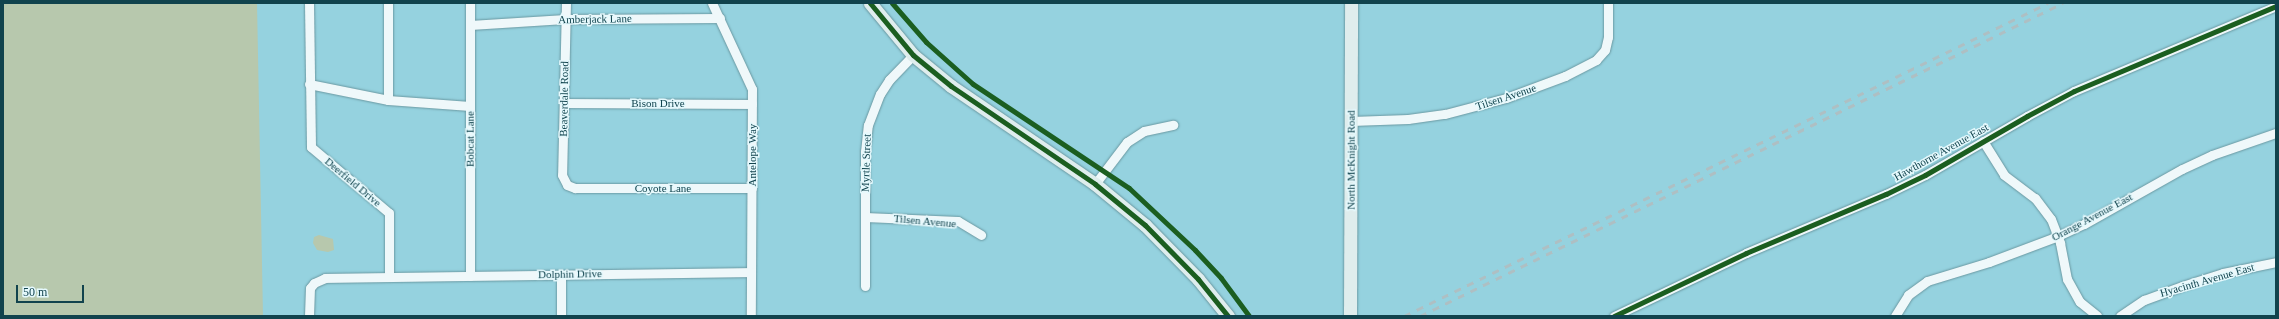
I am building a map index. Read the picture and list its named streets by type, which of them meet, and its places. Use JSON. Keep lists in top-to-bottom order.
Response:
{
  "streets": {
    "street": [
      "Amberjack Lane",
      "Tilsen Avenue",
      "Beaverdale Road",
      "Bison Drive",
      "Bobcat Lane",
      "Hawthorne Avenue East",
      "Antelope Way",
      "North McKnight Road",
      "Myrtle Street",
      "Deerfield Drive",
      "Coyote Lane",
      "Orange Avenue East",
      "Dolphin Drive",
      "Hyacinth Avenue East"
    ]
  },
  "crossings": [
    ["Amberjack Lane", "Beaverdale Road"],
    ["Amberjack Lane", "Bobcat Lane"],
    ["Amberjack Lane", "Antelope Way"],
    ["Tilsen Avenue", "North McKnight Road"],
    ["Tilsen Avenue", "Myrtle Street"],
    ["Beaverdale Road", "Bison Drive"],
    ["Beaverdale Road", "Coyote Lane"],
    ["Bison Drive", "Antelope Way"],
    ["Bobcat Lane", "Dolphin Drive"],
    ["Antelope Way", "Coyote Lane"],
    ["Antelope Way", "Dolphin Drive"],
    ["Deerfield Drive", "Dolphin Drive"]
  ],
  "scale_bar": "50 m"
}
